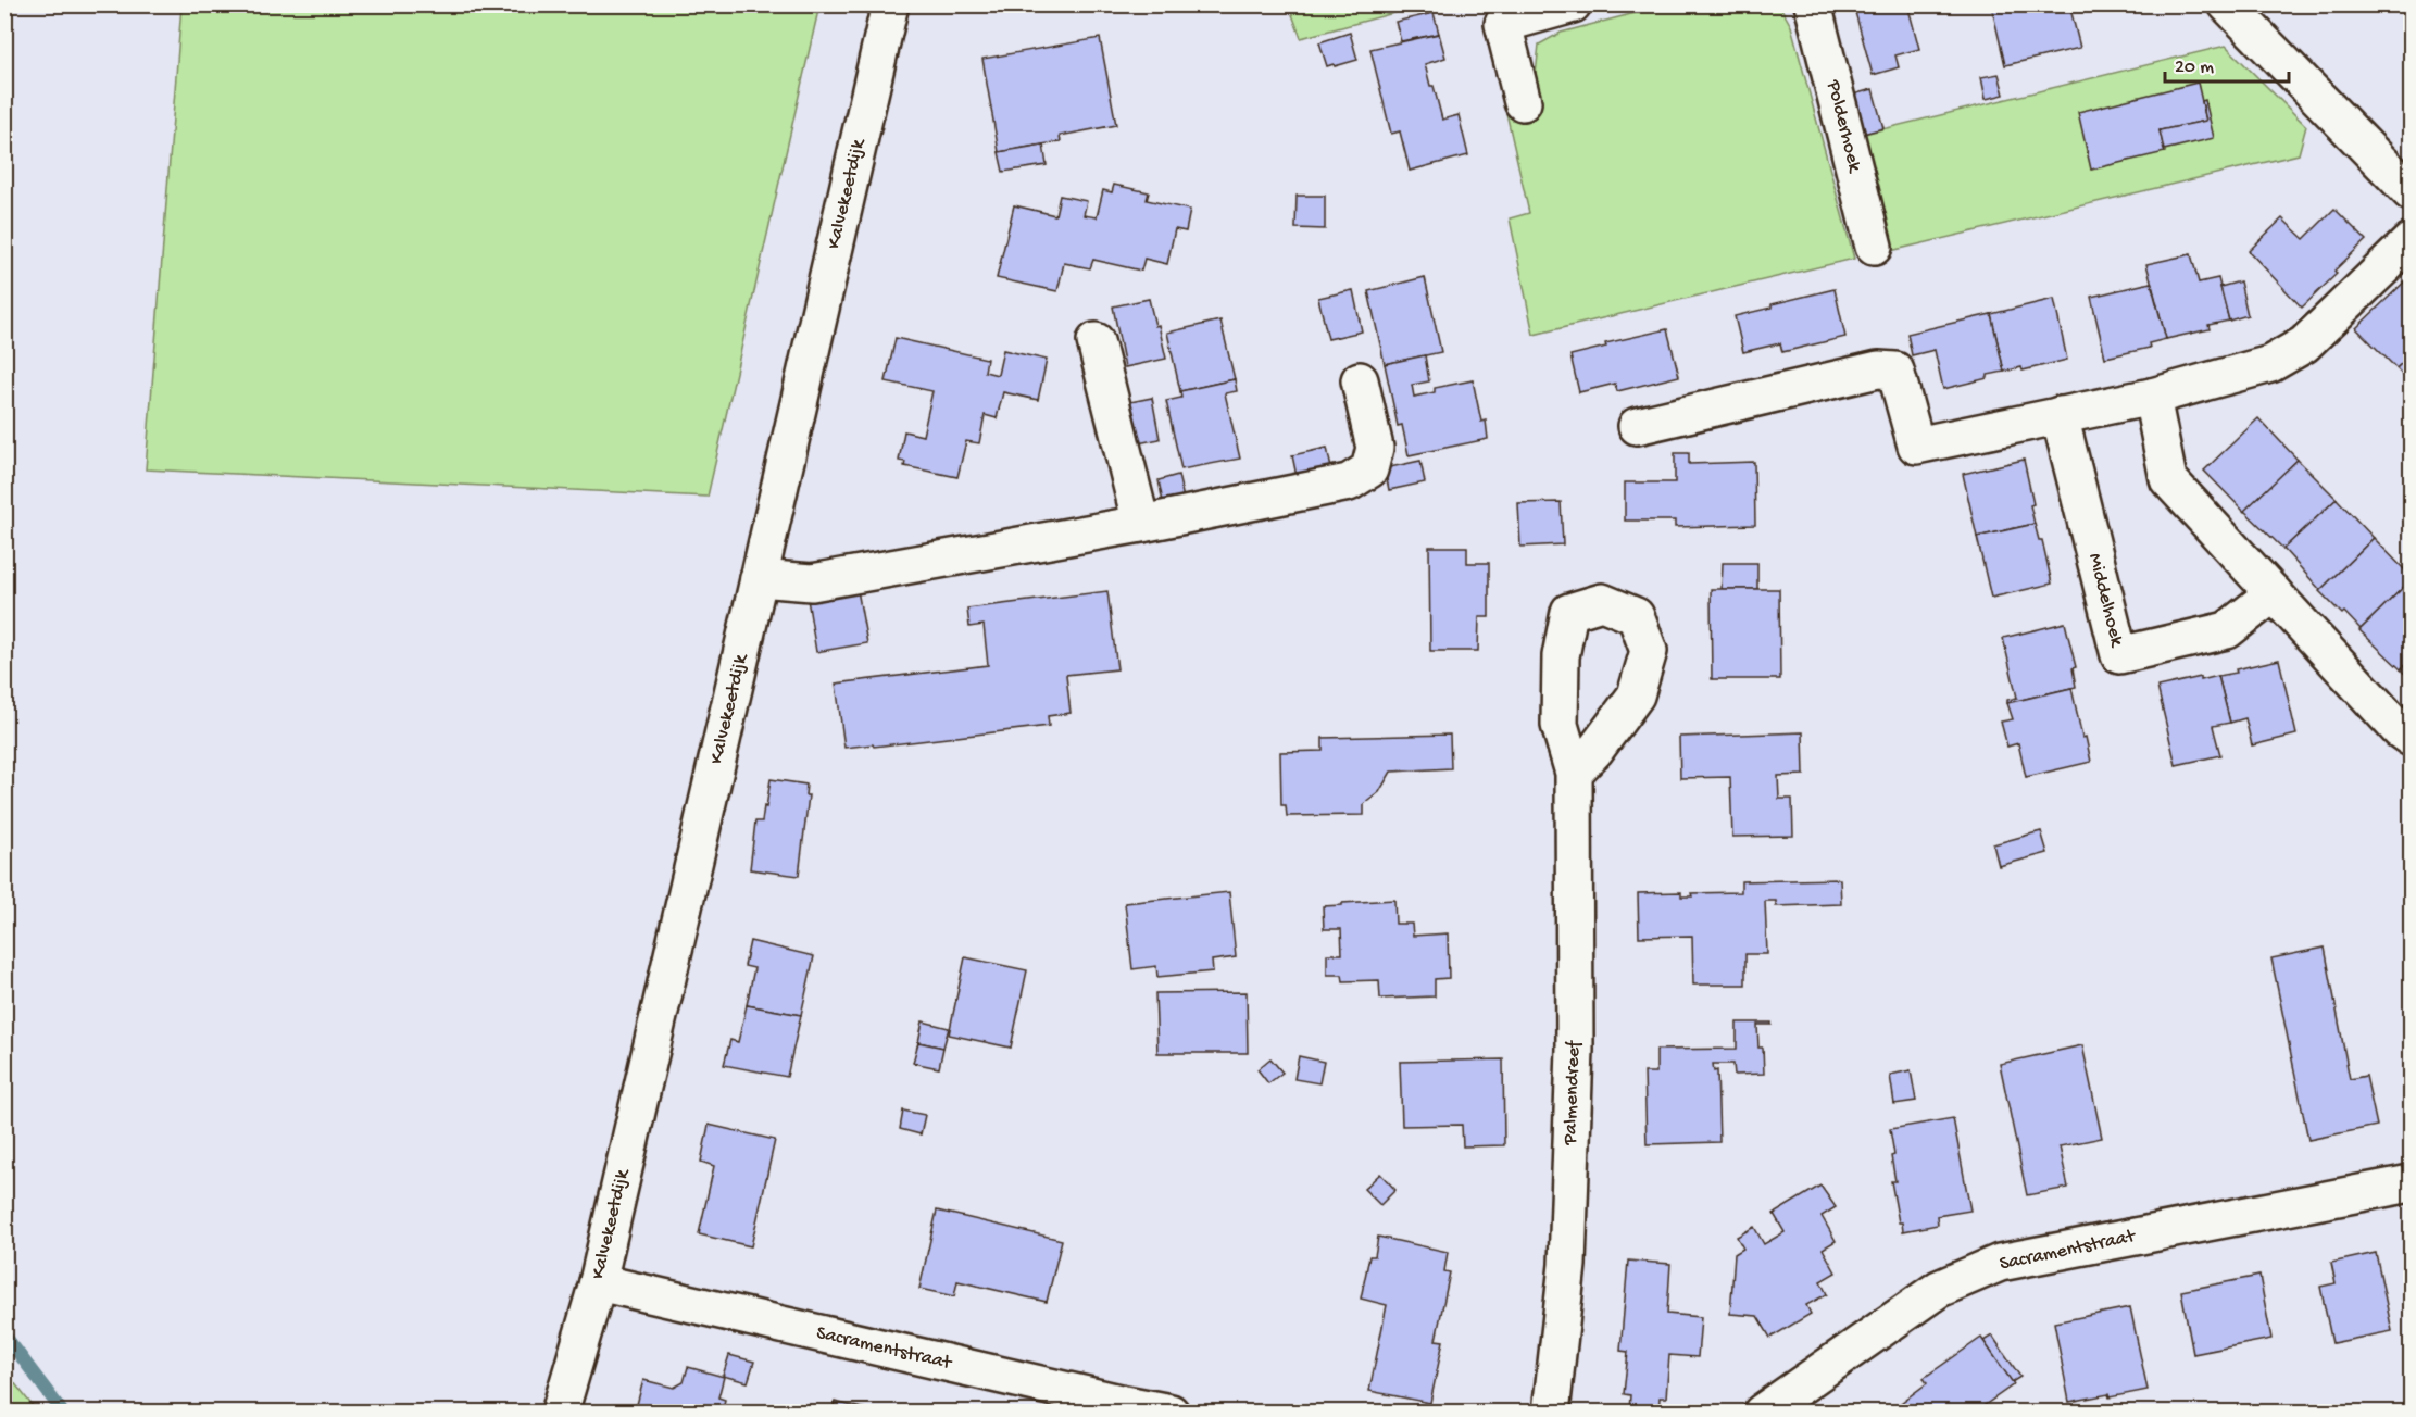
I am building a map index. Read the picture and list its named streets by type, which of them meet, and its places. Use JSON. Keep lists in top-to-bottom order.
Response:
{
  "streets": {
    "street": [
      "Polderhoek",
      "Kalvekeetdijk",
      "Middelhoek",
      "Palmendreef",
      "Sacramentstraat"
    ]
  },
  "crossings": [
    ["Kalvekeetdijk", "Sacramentstraat"]
  ],
  "scale_bar": "20 m"
}
